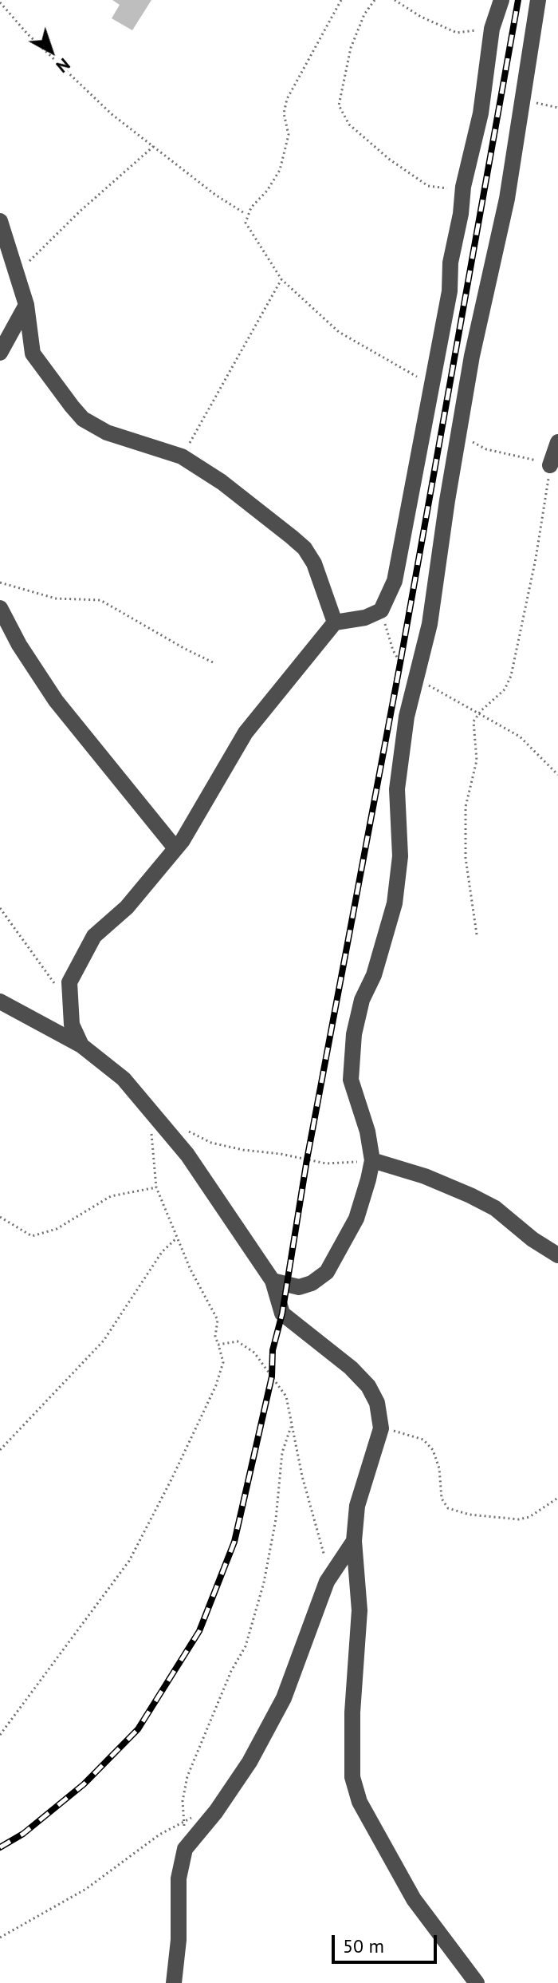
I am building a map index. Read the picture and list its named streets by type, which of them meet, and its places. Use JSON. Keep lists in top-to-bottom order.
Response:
{
  "scale_bar": "50 m",
  "north": "bottom right"
}
